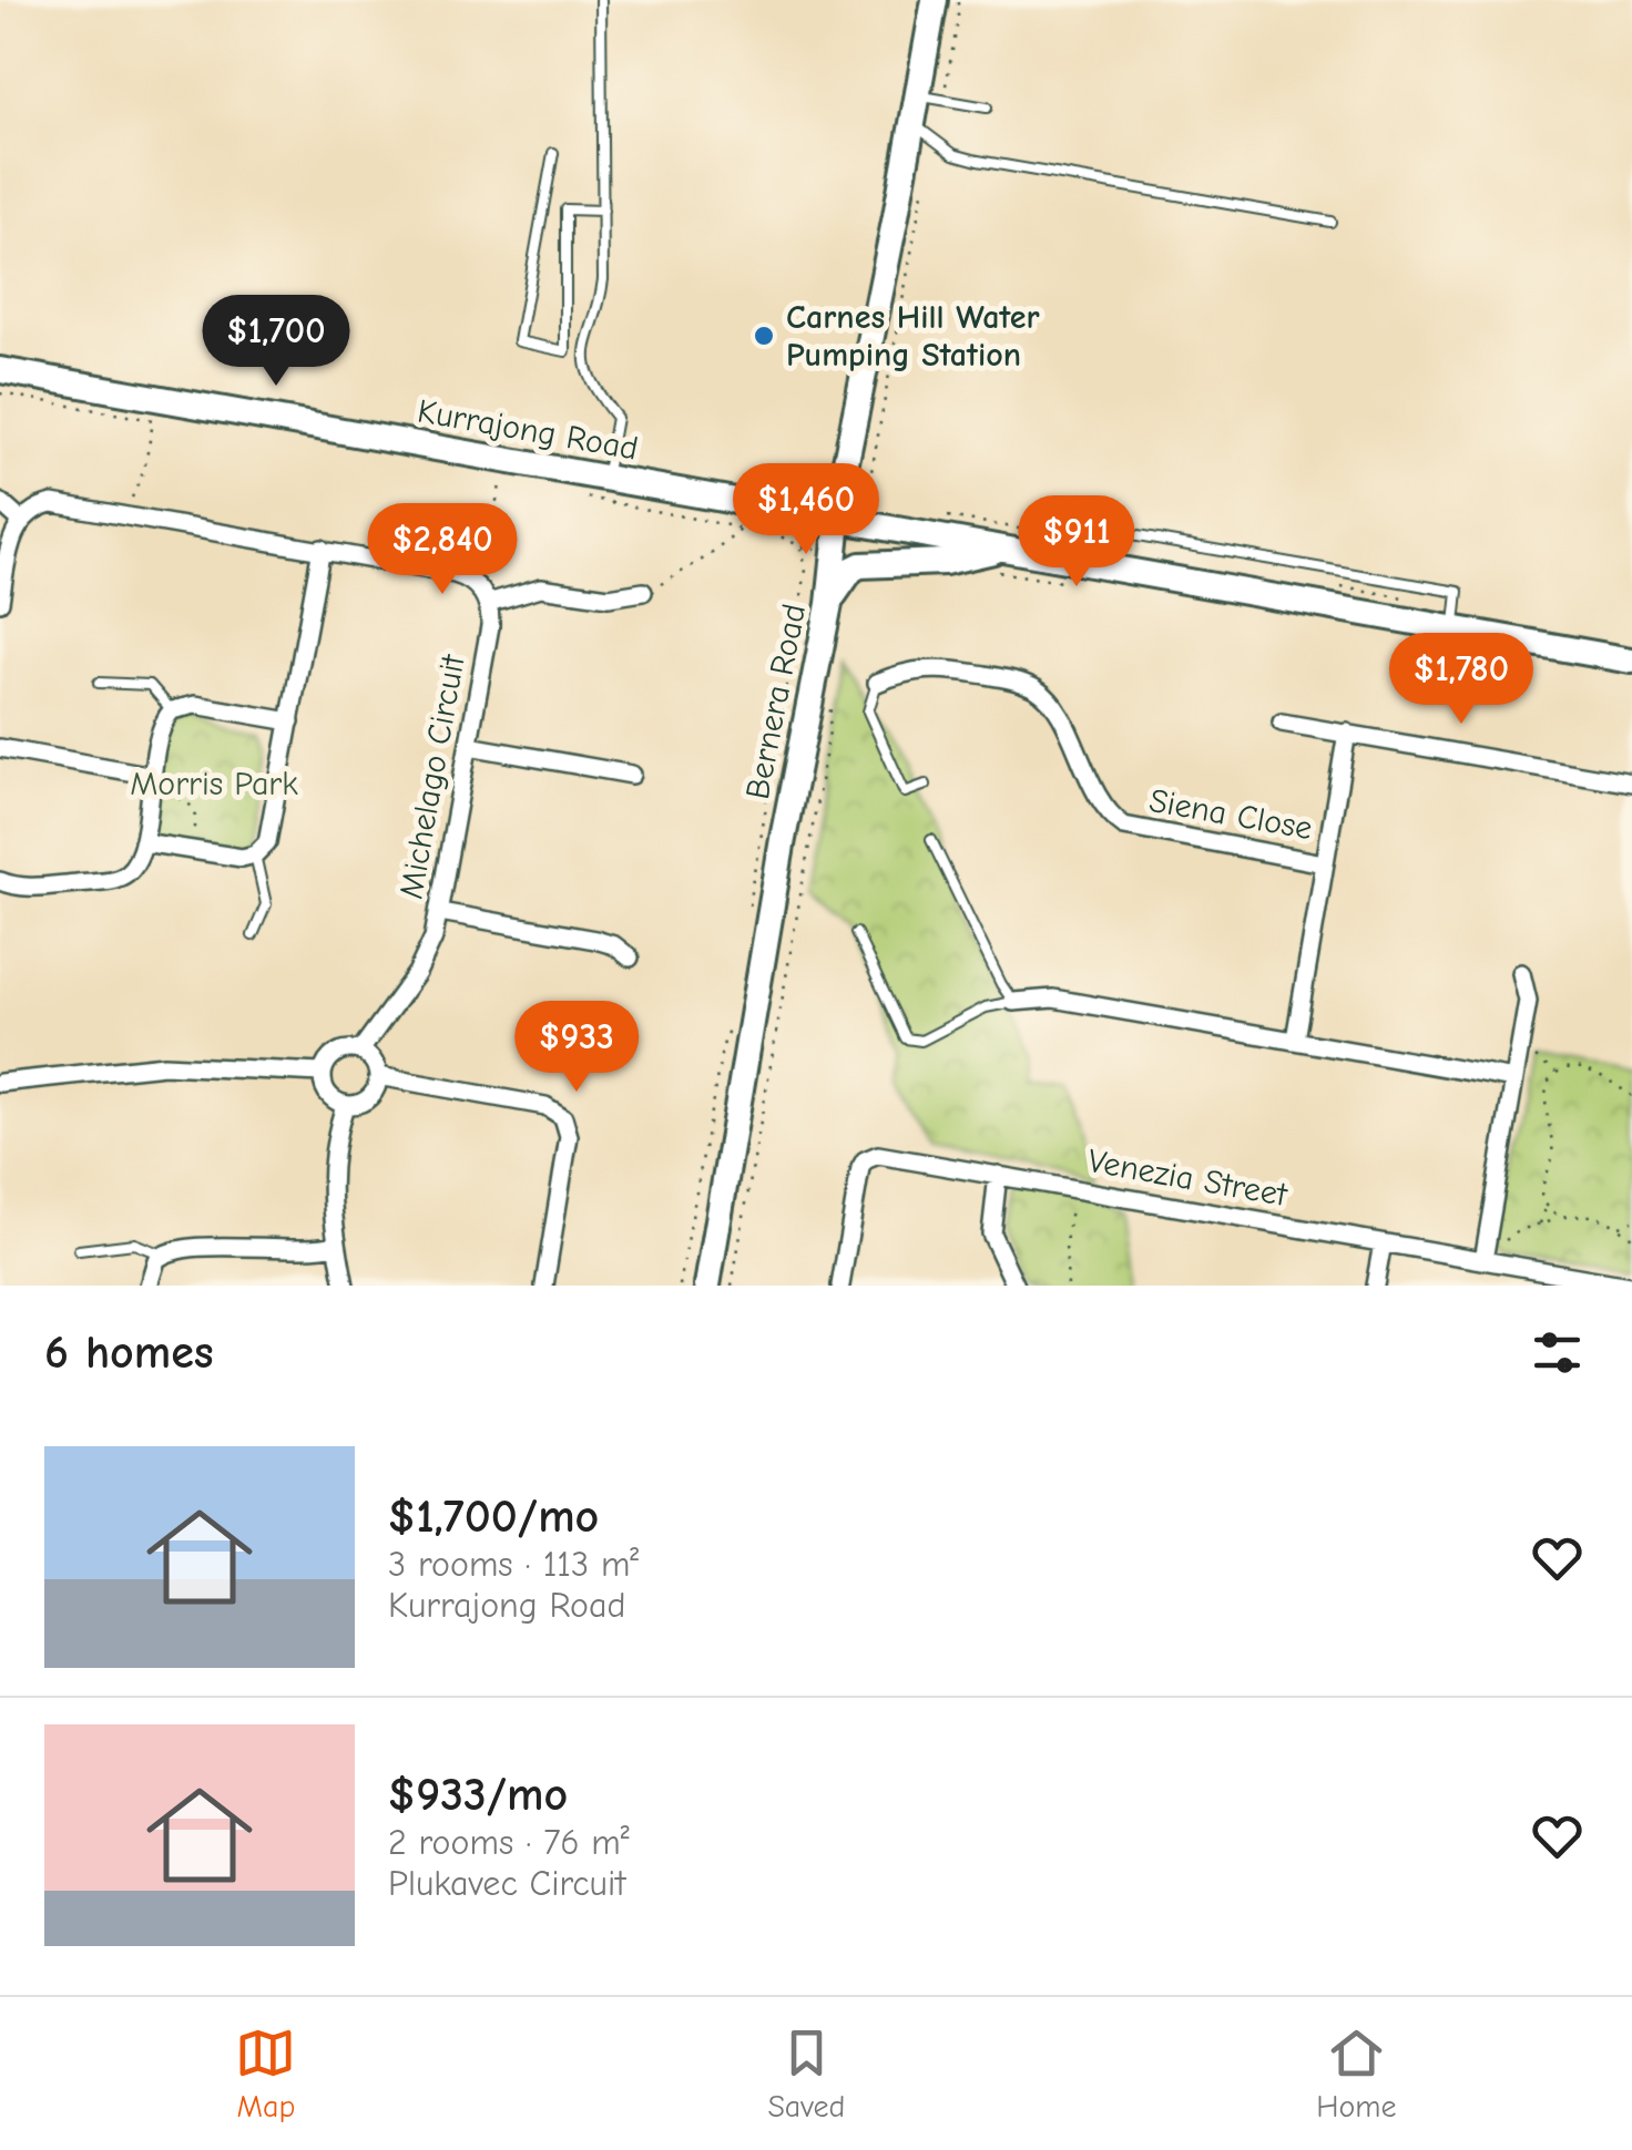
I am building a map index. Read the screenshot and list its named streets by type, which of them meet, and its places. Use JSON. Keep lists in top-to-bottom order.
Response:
{
  "streets": {
    "main road": ["Kurrajong Road", "Bernera Road"],
    "street": ["Michelago Circuit", "Siena Close", "Venezia Street"]
  },
  "crossings": [
    ["Kurrajong Road", "Bernera Road"]
  ],
  "parks": ["Morris Park"],
  "places": ["Carnes Hill Water Pumping Station"],
  "page": {
    "price": [
      "$1,700",
      "$1,460",
      "$911",
      "$2,840",
      "$1,780",
      "$933"
    ],
    "heading": "6 homes",
    "list": [
      {
        "name": "$1,700/mo",
        "note": "3 rooms · 113 m² · Kurrajong Road"
      },
      {
        "name": "$933/mo",
        "note": "2 rooms · 76 m² · Plukavec Circuit"
      }
    ],
    "tabs": ["Map", "Saved", "Home"]
  }
}
